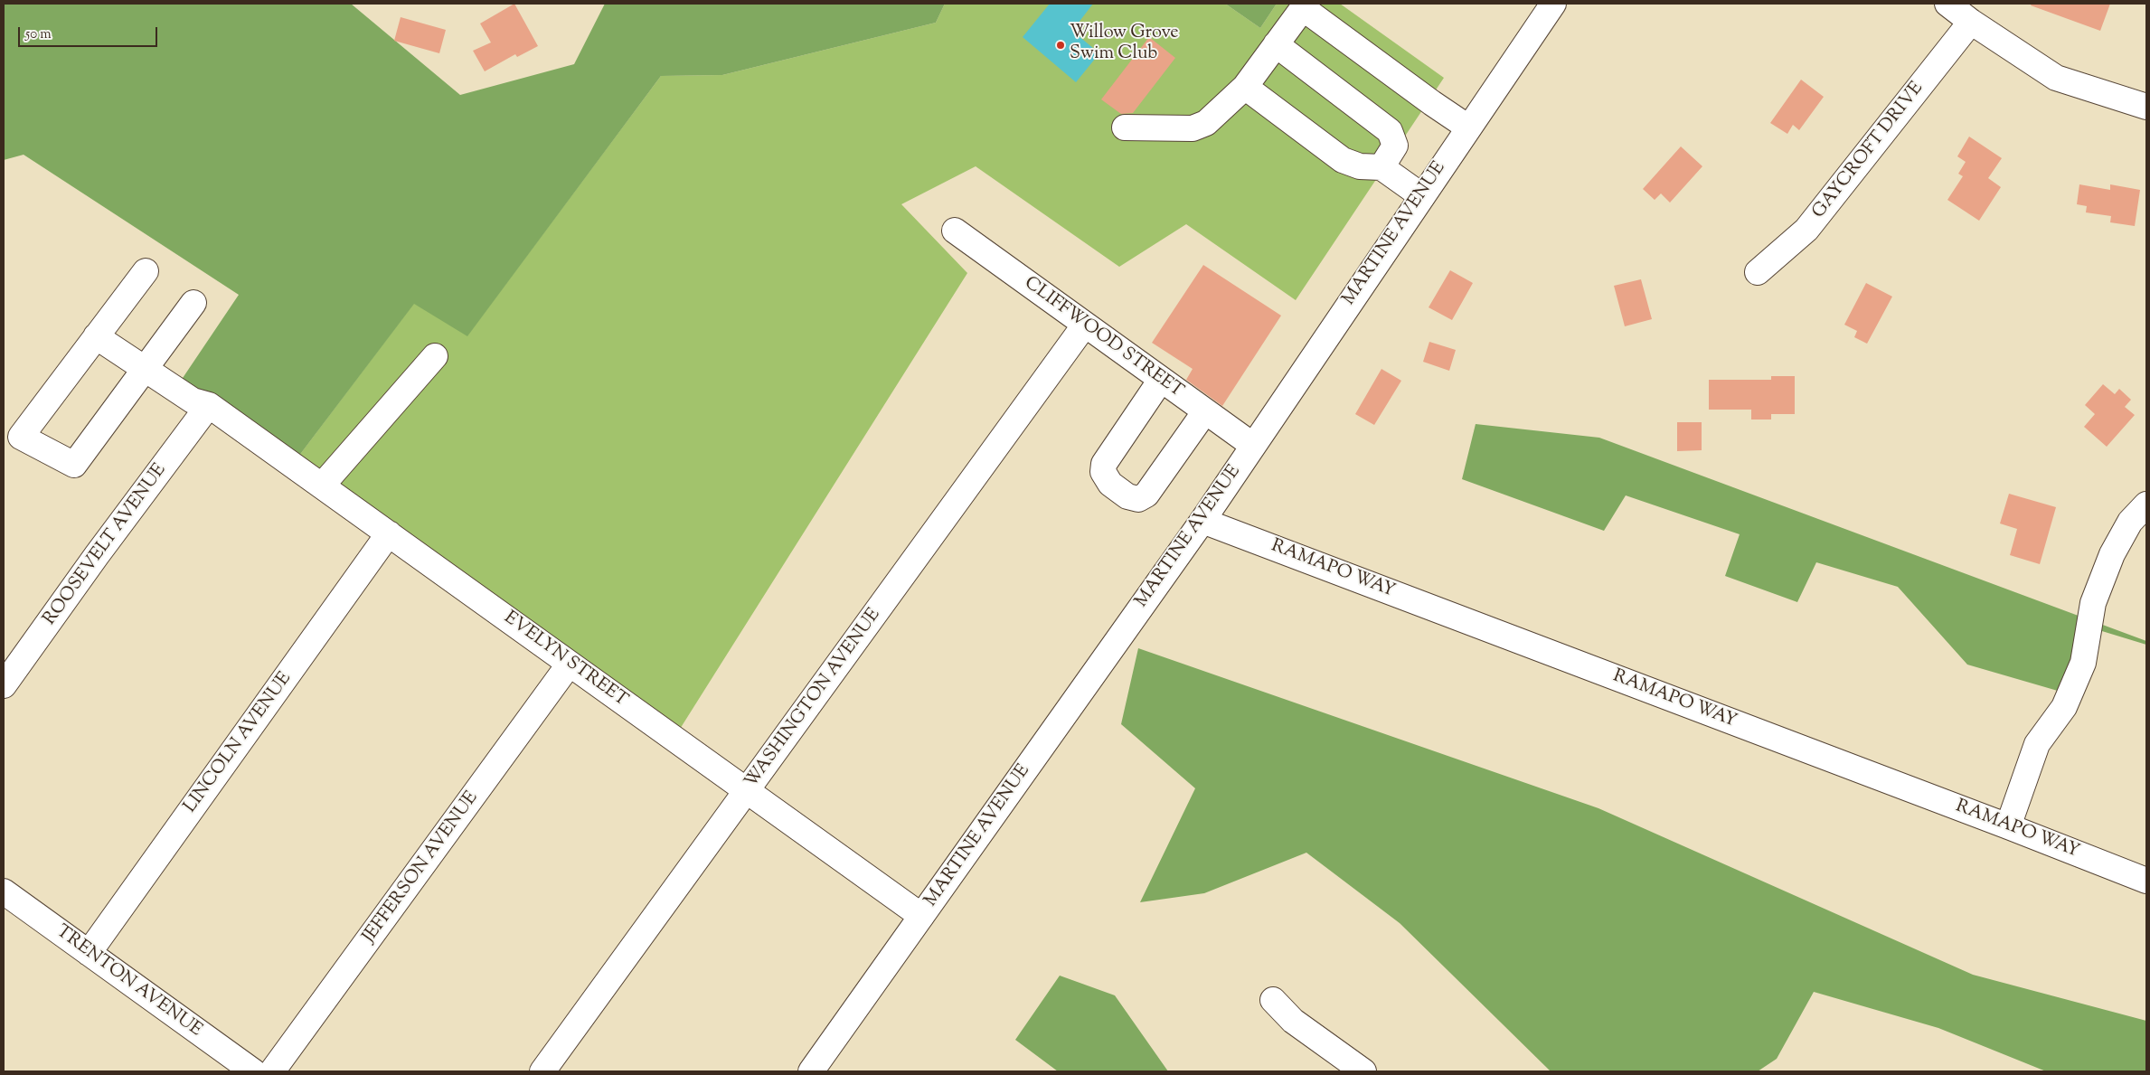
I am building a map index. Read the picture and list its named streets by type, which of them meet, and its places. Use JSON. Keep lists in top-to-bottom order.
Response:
{
  "streets": {
    "street": [
      "GAYCROFT DRIVE",
      "MARTINE AVENUE",
      "CLIFFWOOD STREET",
      "ROOSEVELT AVENUE",
      "RAMAPO WAY",
      "EVELYN STREET",
      "WASHINGTON AVENUE",
      "LINCOLN AVENUE",
      "JEFFERSON AVENUE",
      "TRENTON AVENUE"
    ]
  },
  "crossings": [
    ["MARTINE AVENUE", "CLIFFWOOD STREET"],
    ["MARTINE AVENUE", "RAMAPO WAY"],
    ["MARTINE AVENUE", "EVELYN STREET"],
    ["CLIFFWOOD STREET", "WASHINGTON AVENUE"],
    ["ROOSEVELT AVENUE", "EVELYN STREET"],
    ["EVELYN STREET", "WASHINGTON AVENUE"],
    ["EVELYN STREET", "LINCOLN AVENUE"],
    ["EVELYN STREET", "JEFFERSON AVENUE"],
    ["LINCOLN AVENUE", "TRENTON AVENUE"]
  ],
  "places": ["Willow Grove Swim Club"],
  "scale_bar": "50 m"
}
